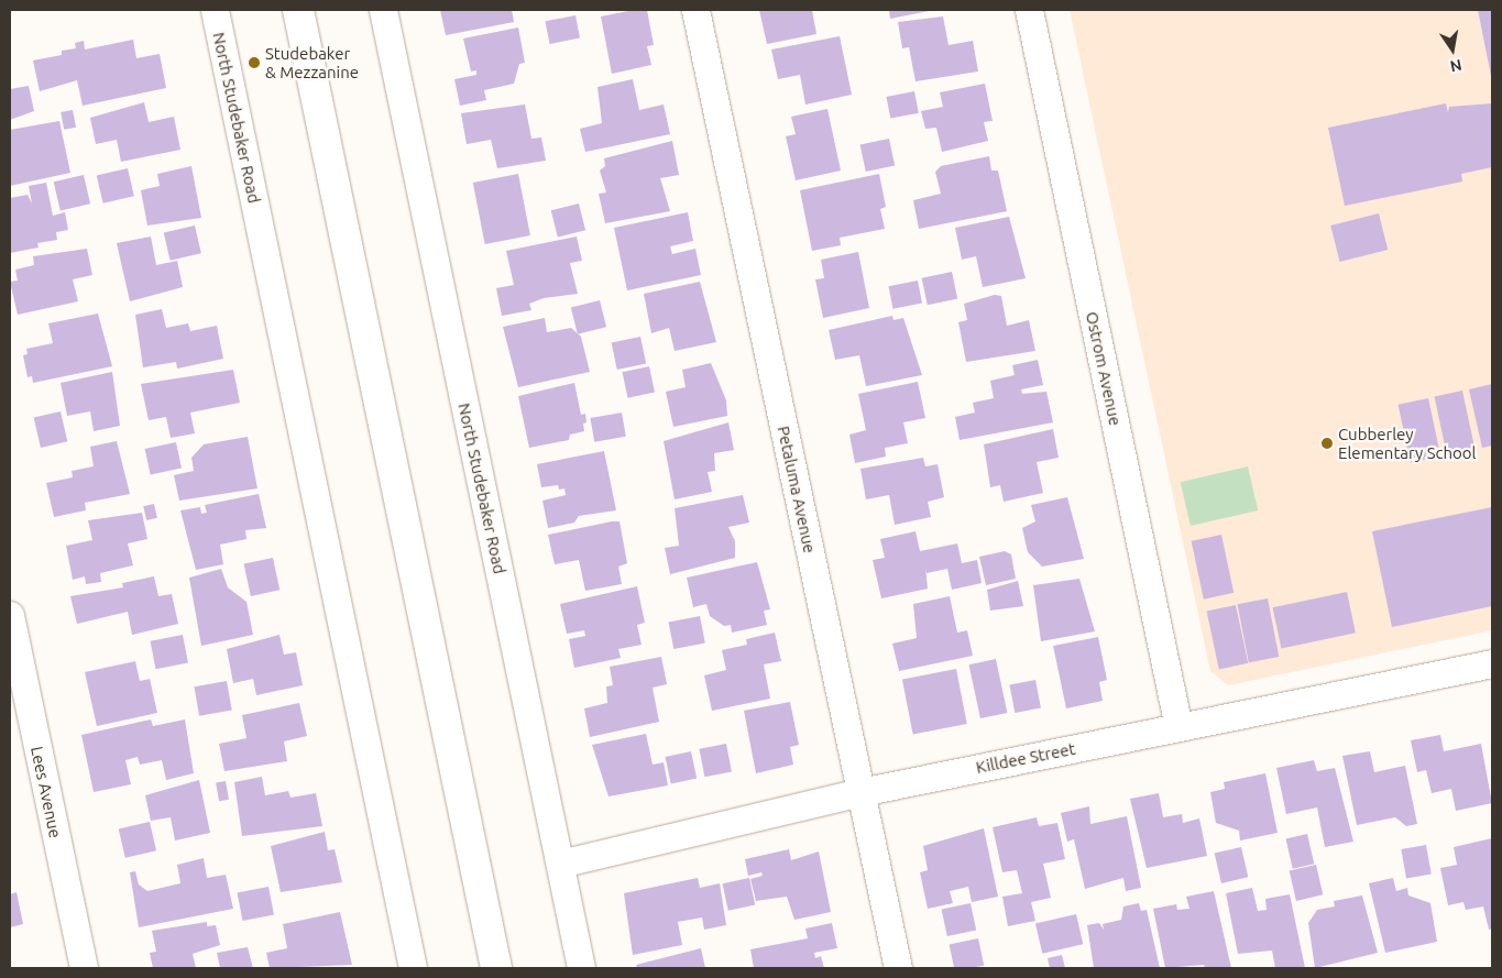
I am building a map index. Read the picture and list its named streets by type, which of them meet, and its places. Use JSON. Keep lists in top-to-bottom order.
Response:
{
  "streets": {
    "street": [
      "North Studebaker Road",
      "Ostrom Avenue",
      "Petaluma Avenue",
      "Killdee Street",
      "Lees Avenue"
    ]
  },
  "crossings": [
    ["North Studebaker Road", "Killdee Street"],
    ["Ostrom Avenue", "Killdee Street"],
    ["Petaluma Avenue", "Killdee Street"]
  ],
  "places": ["Studebaker & Mezzanine", "Cubberley Elementary School"],
  "north": "bottom"
}
